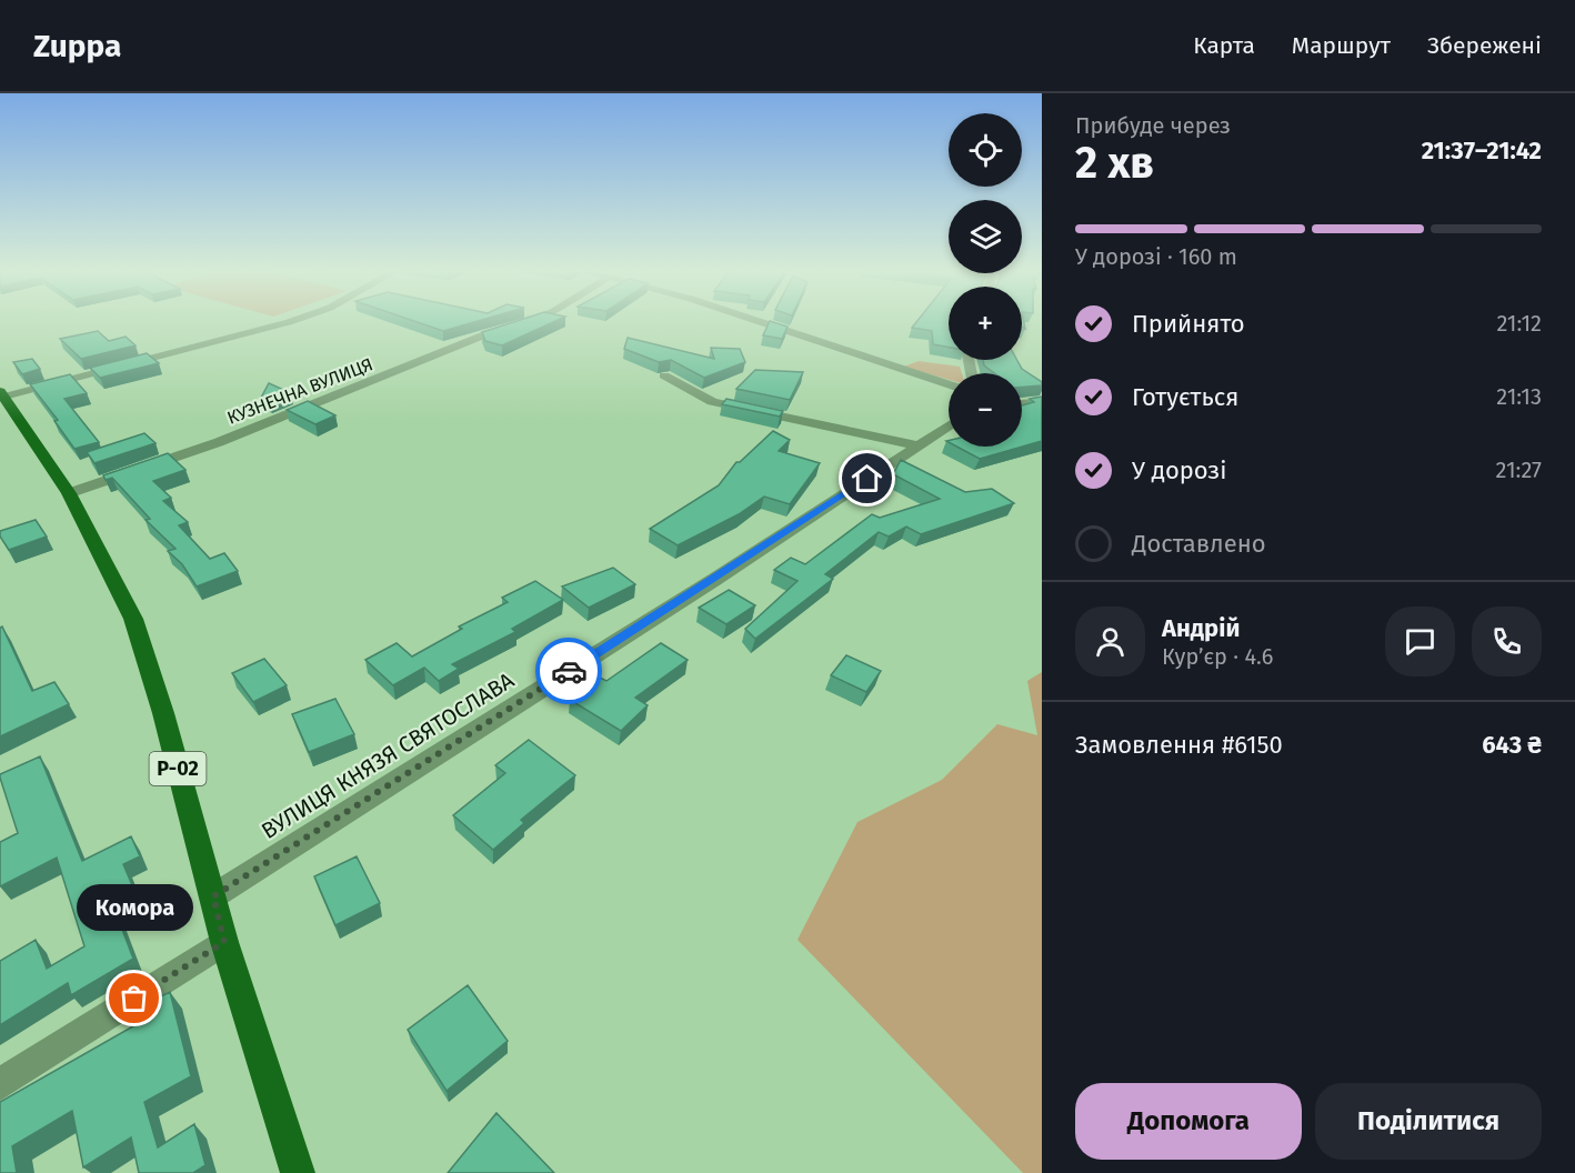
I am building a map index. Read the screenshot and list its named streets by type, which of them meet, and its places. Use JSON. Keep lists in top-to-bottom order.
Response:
{
  "streets": {
    "main road": ["Р-02"],
    "street": ["КУЗНЕЧНА ВУЛИЦЯ", "ВУЛИЦЯ КНЯЗЯ СВЯТОСЛАВА"]
  },
  "crossings": [
    ["КУЗНЕЧНА ВУЛИЦЯ", "Р-02"],
    ["ВУЛИЦЯ КНЯЗЯ СВЯТОСЛАВА", "Р-02"]
  ],
  "places": ["Комора"],
  "page": {
    "header": "Zuppa",
    "nav": ["Карта", "Маршрут", "Збережені"],
    "heading": ["2 хв", "Прибуде через", "21:37–21:42"],
    "panel": [
      "Андрій",
      "Кур’єр · 4.6",
      "Замовлення #6150",
      "643 ₴"
    ],
    "map_buttons": ["+", "−"],
    "bar": "У дорозі · 160 m",
    "list": [
      ["Прийнято", "21:12"],
      ["Готується", "21:13"],
      ["У дорозі", "21:27"],
      "Доставлено"
    ],
    "bubble": "Комора",
    "buttons": ["Допомога", "Поділитися"]
  }
}
